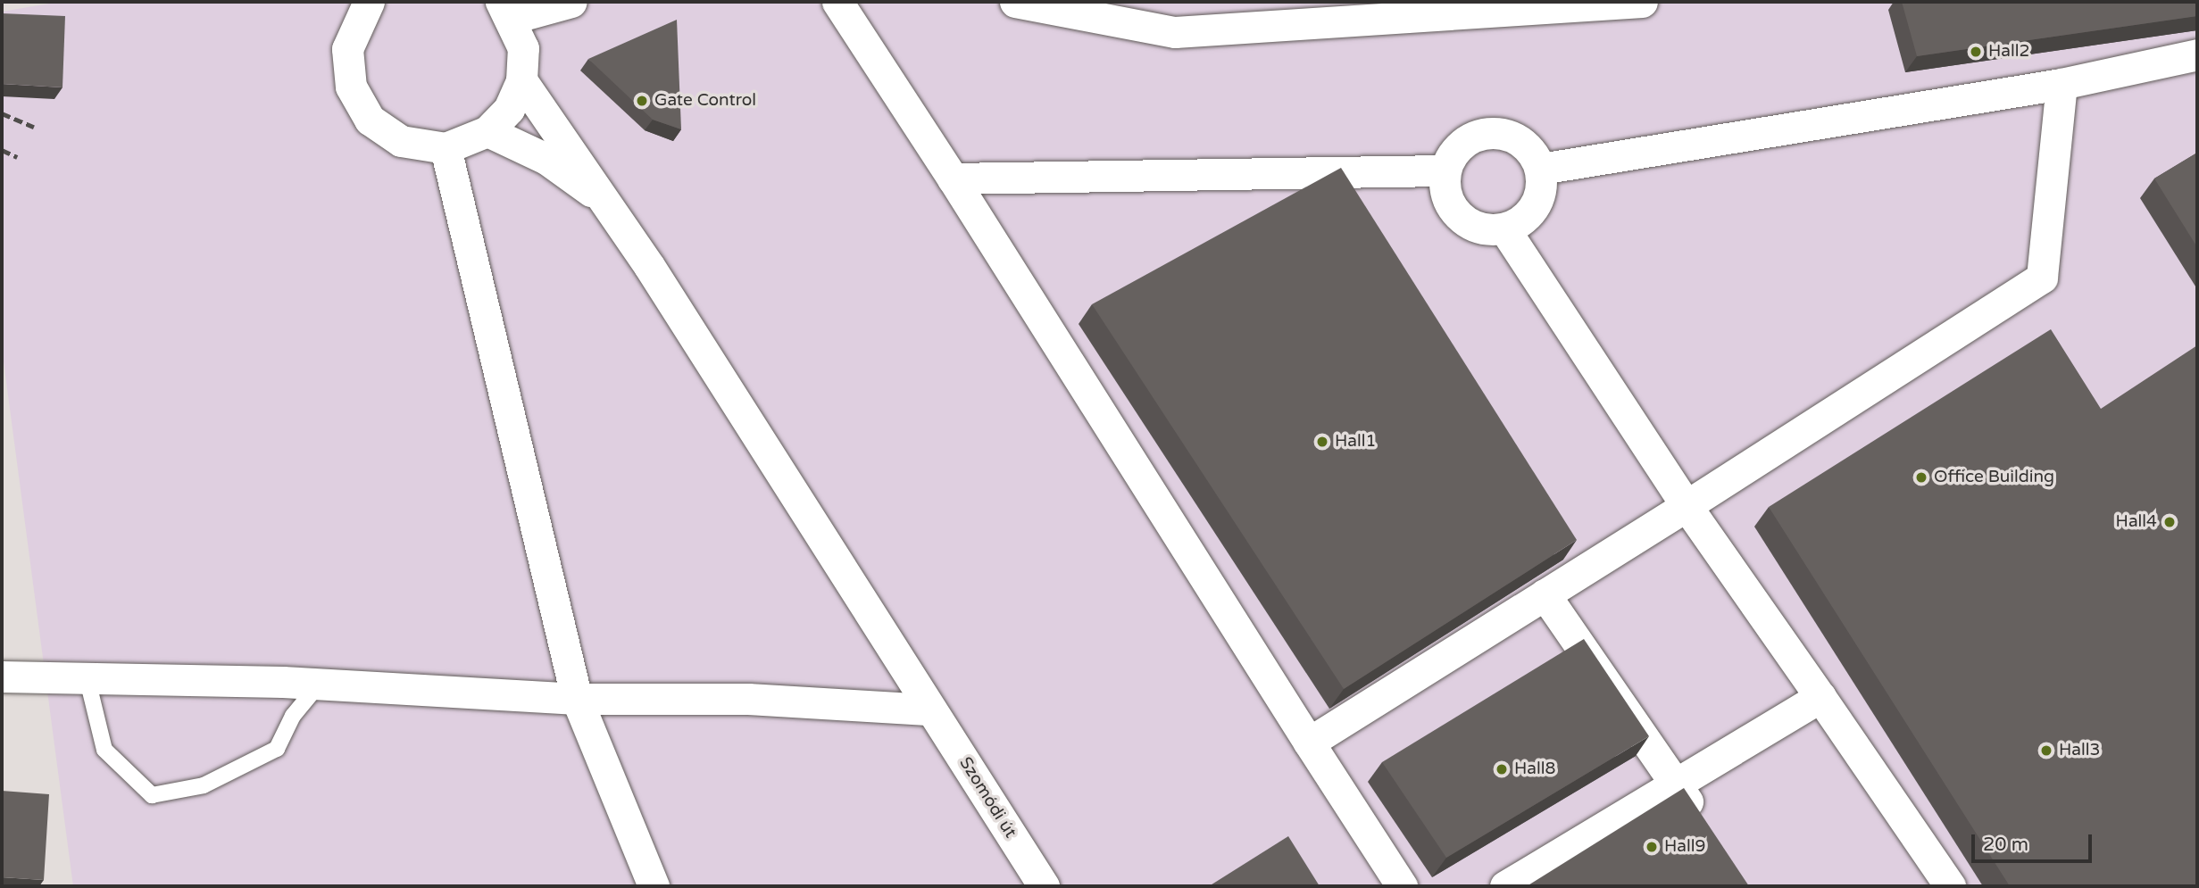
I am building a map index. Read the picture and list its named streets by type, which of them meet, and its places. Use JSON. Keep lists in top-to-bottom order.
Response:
{
  "streets": {
    "street": ["Szomódi út"]
  },
  "places": [
    "Hall2",
    "Gate Control",
    "Hall1",
    "Office Building",
    "Hall4",
    "Hall3",
    "Hall8",
    "Hall9"
  ],
  "scale_bar": "20 m"
}
